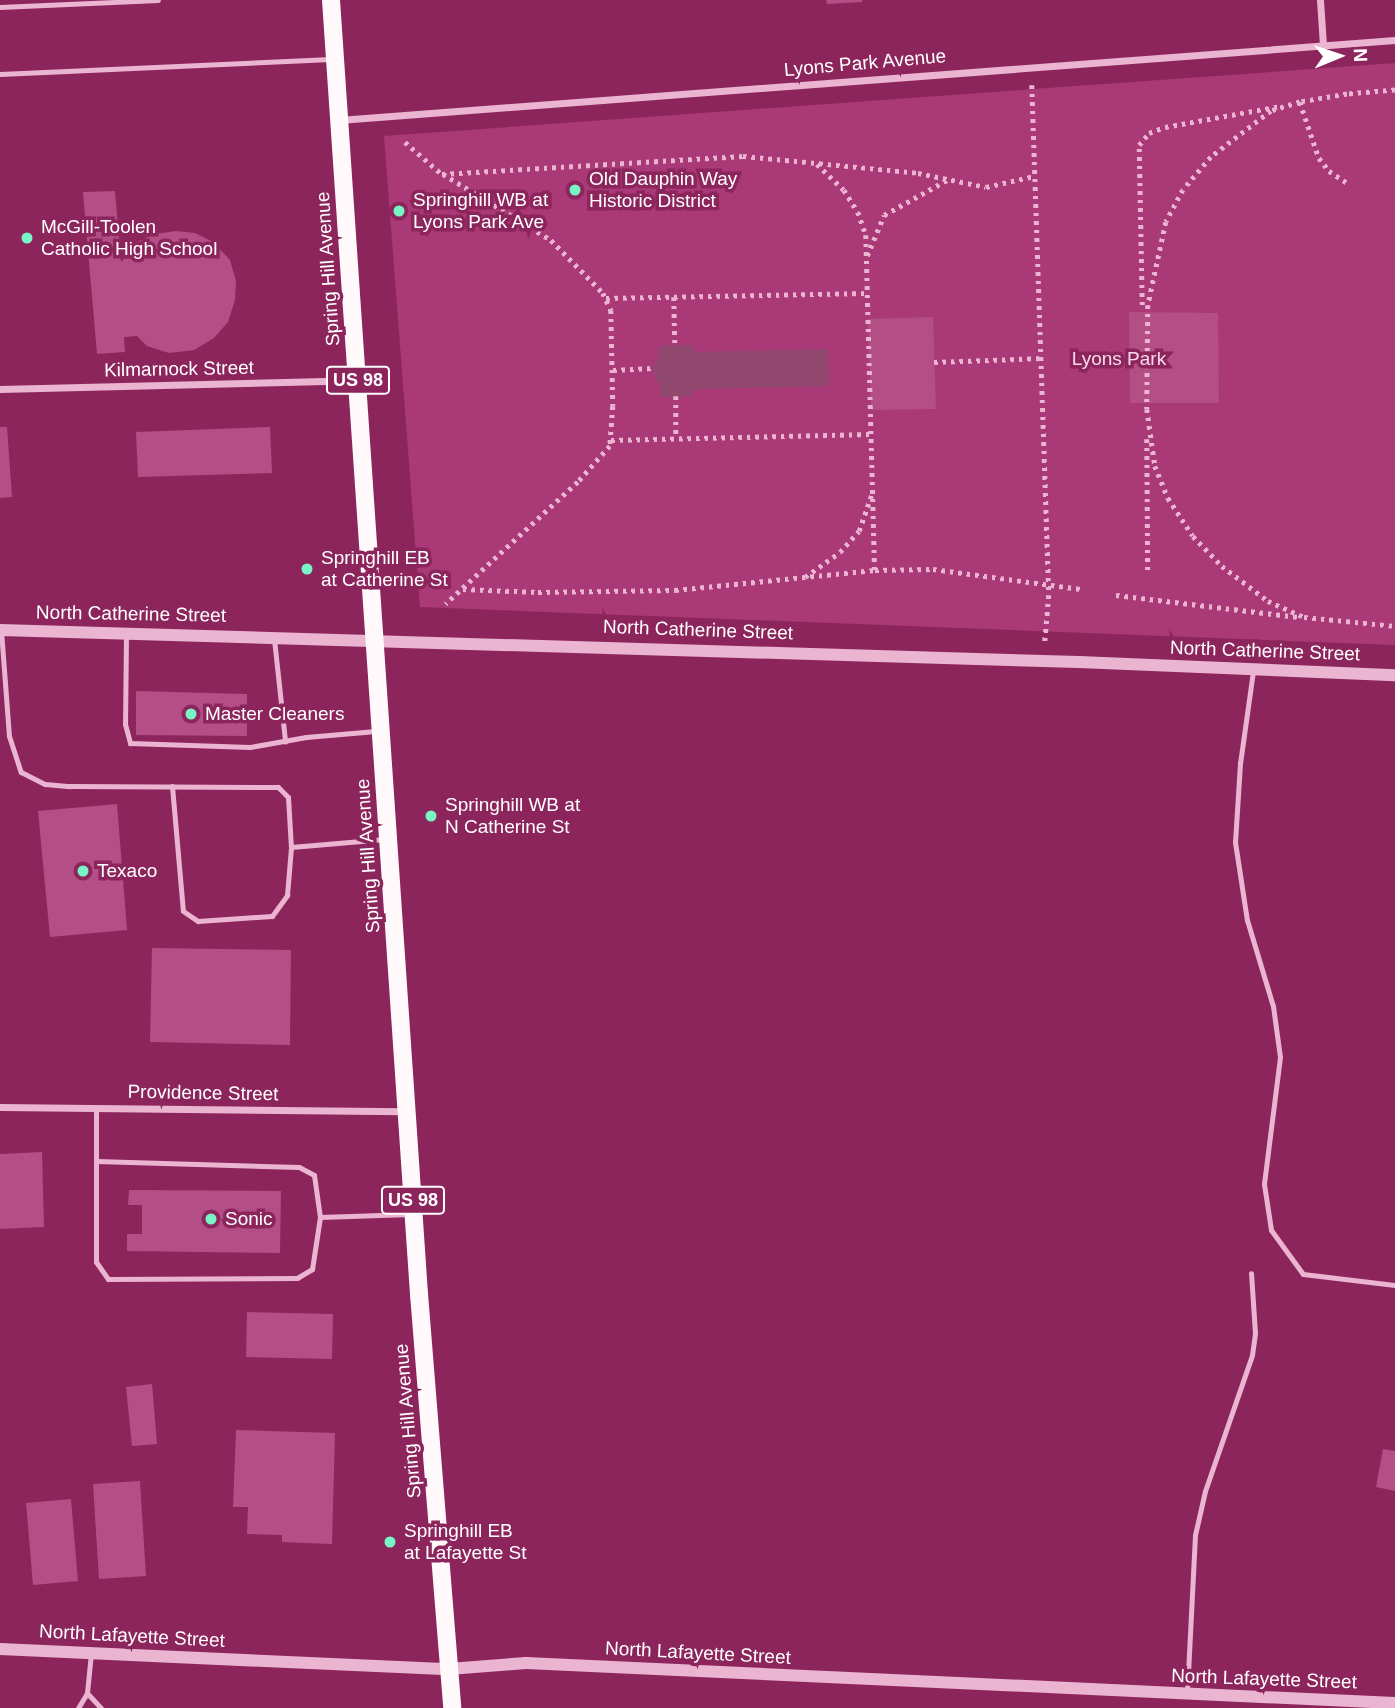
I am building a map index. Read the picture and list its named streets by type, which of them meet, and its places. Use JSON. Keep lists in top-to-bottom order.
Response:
{
  "streets": {
    "main road": ["Spring Hill Avenue", "US 98"],
    "street": [
      "Lyons Park Avenue",
      "Kilmarnock Street",
      "North Catherine Street",
      "Providence Street",
      "North Lafayette Street"
    ]
  },
  "crossings": [
    ["Lyons Park Avenue", "Spring Hill Avenue"],
    ["Spring Hill Avenue", "Kilmarnock Street"],
    ["Spring Hill Avenue", "North Catherine Street"],
    ["Spring Hill Avenue", "Providence Street"],
    ["Spring Hill Avenue", "North Lafayette Street"]
  ],
  "parks": ["Lyons Park"],
  "places": [
    "Old Dauphin Way Historic District",
    "Springhill WB at Lyons Park Ave",
    "McGill-Toolen Catholic High School",
    "Springhill EB at Catherine St",
    "Master Cleaners",
    "Springhill WB at N Catherine St",
    "Texaco",
    "Sonic",
    "Springhill EB at Lafayette St"
  ],
  "north": "right"
}
